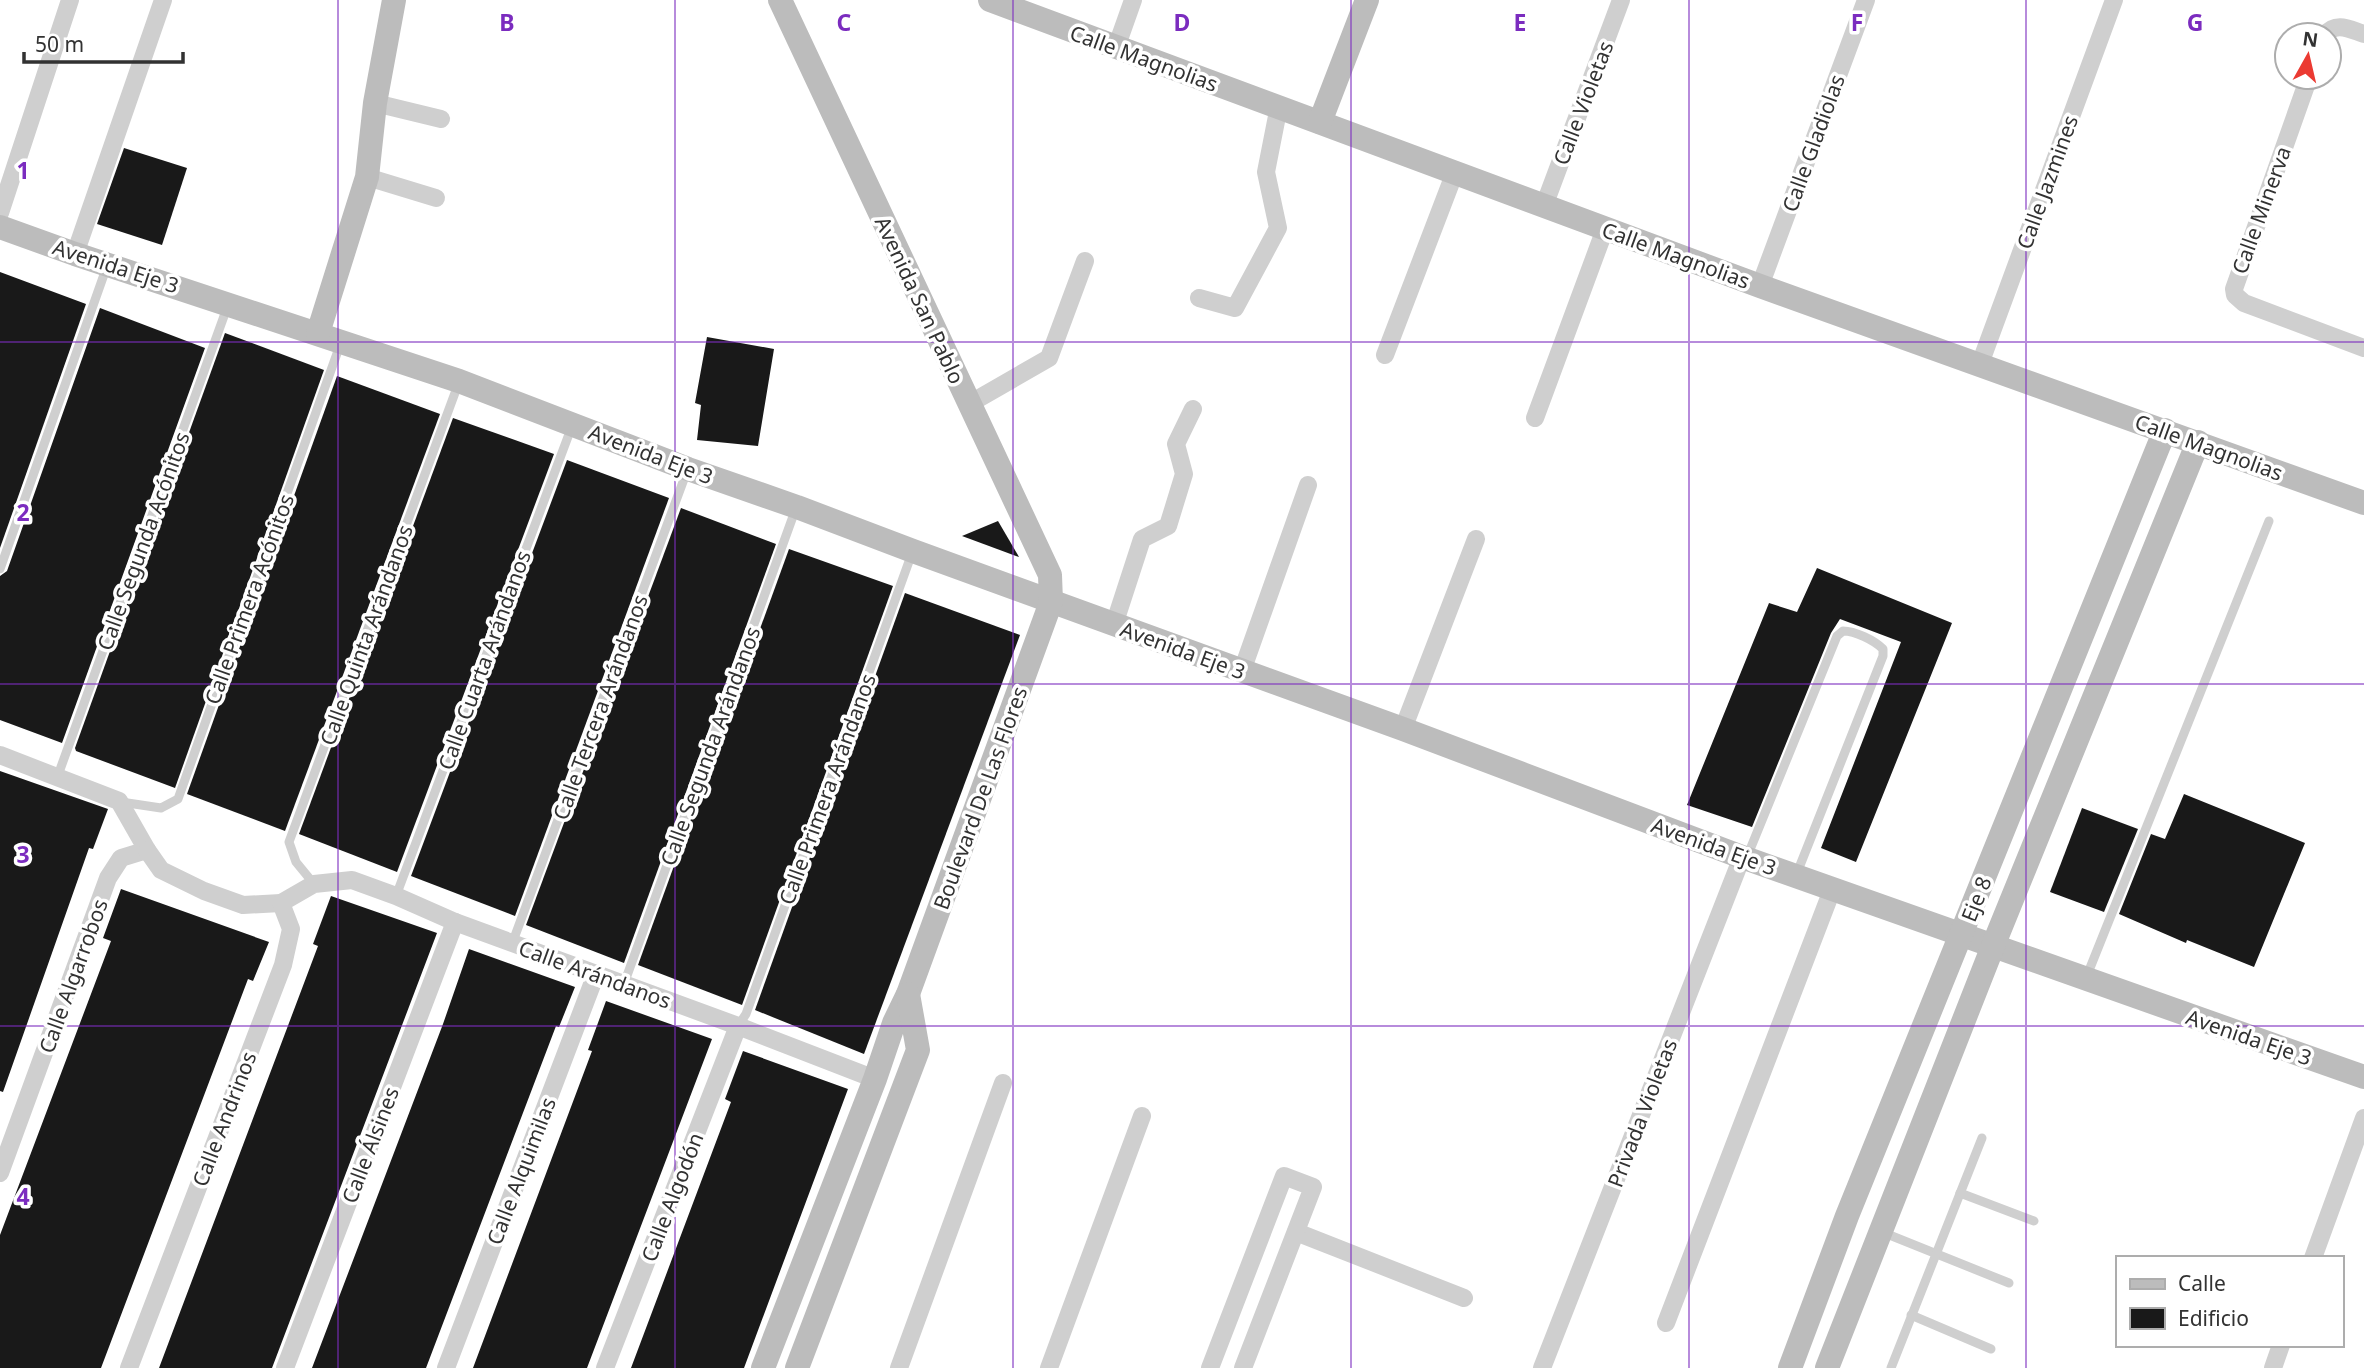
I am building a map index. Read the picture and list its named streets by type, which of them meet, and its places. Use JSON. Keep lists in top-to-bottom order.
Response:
{
  "streets": {
    "main road": [
      "Calle Magnolias",
      "Avenida Eje 3",
      "Avenida San Pablo",
      "Boulevard De Las Flores",
      "Eje 8"
    ],
    "street": [
      "Calle Violetas",
      "Calle Gladiolas",
      "Calle Jazmines",
      "Calle Minerva",
      "Calle Arándanos",
      "Calle Algarrobos",
      "Privada Violetas",
      "Calle Andrinos",
      "Calle Álsines",
      "Calle Alquimilas",
      "Calle Algodón"
    ],
    "lane": [
      "Calle Segunda Acónitos",
      "Calle Primera Acónitos",
      "Calle Quinta Arándanos",
      "Calle Cuarta Arándanos",
      "Calle Tercera Arándanos",
      "Calle Segunda Arándanos",
      "Calle Primera Arándanos"
    ]
  },
  "crossings": [
    ["Calle Magnolias", "Calle Violetas"],
    ["Calle Magnolias", "Calle Gladiolas"],
    ["Calle Magnolias", "Calle Jazmines"],
    ["Calle Magnolias", "Eje 8"],
    ["Avenida Eje 3", "Avenida San Pablo"],
    ["Avenida Eje 3", "Calle Segunda Acónitos"],
    ["Avenida Eje 3", "Calle Primera Acónitos"],
    ["Avenida Eje 3", "Calle Quinta Arándanos"],
    ["Avenida Eje 3", "Calle Cuarta Arándanos"],
    ["Avenida Eje 3", "Calle Tercera Arándanos"],
    ["Avenida Eje 3", "Calle Segunda Arándanos"],
    ["Avenida Eje 3", "Calle Primera Arándanos"],
    ["Avenida Eje 3", "Boulevard De Las Flores"],
    ["Avenida Eje 3", "Eje 8"],
    ["Avenida Eje 3", "Privada Violetas"],
    ["Avenida San Pablo", "Boulevard De Las Flores"],
    ["Calle Quinta Arándanos", "Calle Arándanos"],
    ["Calle Cuarta Arándanos", "Calle Arándanos"],
    ["Calle Tercera Arándanos", "Calle Arándanos"],
    ["Calle Segunda Arándanos", "Calle Arándanos"],
    ["Calle Primera Arándanos", "Calle Arándanos"],
    ["Calle Primera Arándanos", "Calle Algodón"],
    ["Boulevard De Las Flores", "Calle Arándanos"],
    ["Calle Arándanos", "Calle Álsines"],
    ["Calle Arándanos", "Calle Alquimilas"],
    ["Calle Arándanos", "Calle Algodón"]
  ],
  "legend": ["Calle", "Edificio"],
  "scale_bar": "50 m",
  "north": "top",
  "grid": {
    "columns": [
      "B",
      "C",
      "D",
      "E",
      "F",
      "G"
    ],
    "rows": [
      "1",
      "2",
      "3",
      "4"
    ]
  }
}
